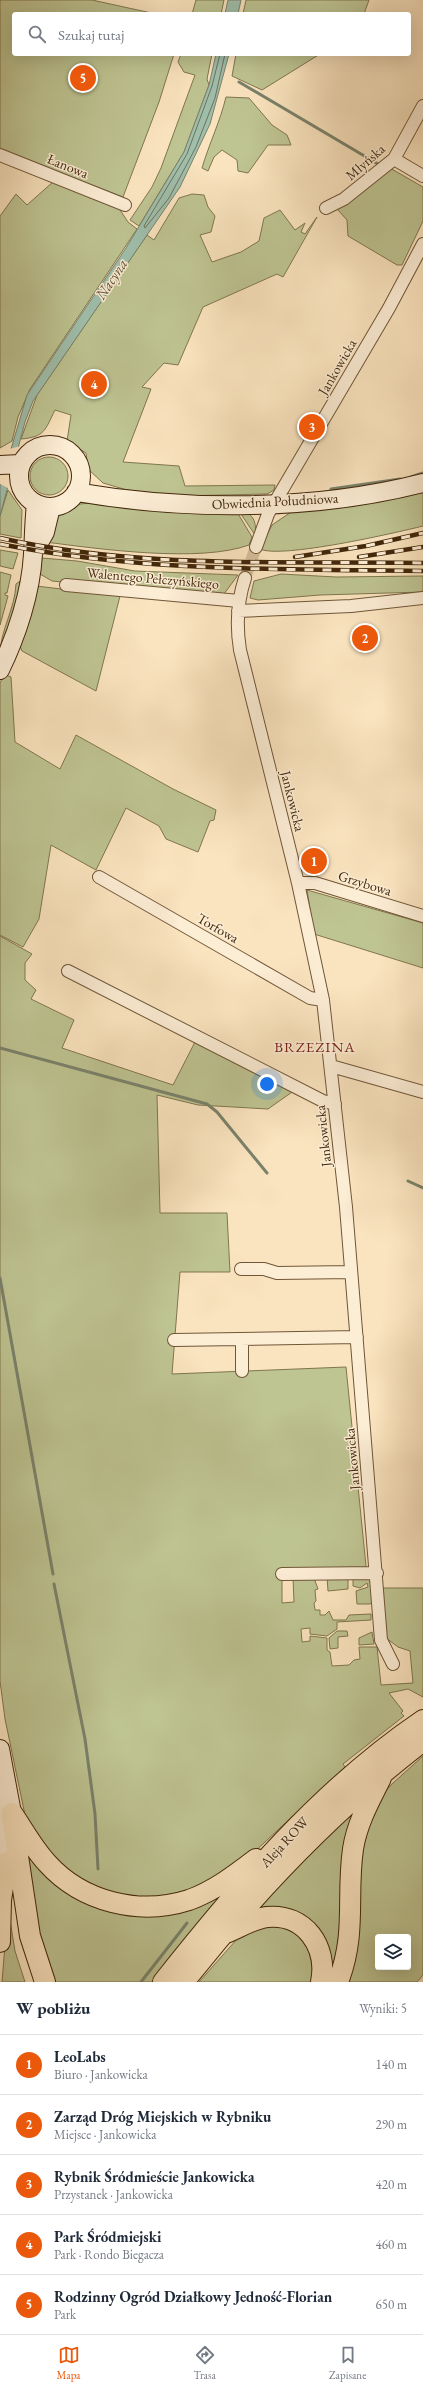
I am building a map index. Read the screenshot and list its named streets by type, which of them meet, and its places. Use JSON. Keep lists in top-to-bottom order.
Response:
{
  "streets": {
    "main road": ["Obwiednia Południowa", "Aleja ROW"],
    "street": [
      "Młyńska",
      "Łanowa",
      "Jankowicka",
      "Walentego Pełczyńskiego",
      "Grzybowa",
      "Torfowa"
    ]
  },
  "crossings": [
    ["Jankowicka", "Obwiednia Południowa"],
    ["Jankowicka", "Walentego Pełczyńskiego"],
    ["Jankowicka", "Grzybowa"],
    ["Jankowicka", "Torfowa"]
  ],
  "districts": ["BRZEZINA"],
  "water": ["Nacyna"],
  "page": {
    "search": "Szukaj tutaj",
    "pins": [
      "5",
      "4",
      "3",
      "2",
      "1"
    ],
    "heading": ["W pobliżu", "Wyniki: 5"],
    "list": [
      {
        "mark": "1",
        "name": "LeoLabs",
        "note": "Biuro · Jankowicka",
        "value": "140 m"
      },
      {
        "mark": "2",
        "name": "Zarząd Dróg Miejskich w Rybniku",
        "note": "Miejsce · Jankowicka",
        "value": "290 m"
      },
      {
        "mark": "3",
        "name": "Rybnik Śródmieście Jankowicka",
        "note": "Przystanek · Jankowicka",
        "value": "420 m"
      },
      {
        "mark": "4",
        "name": "Park Śródmiejski",
        "note": "Park · Rondo Biegacza",
        "value": "460 m"
      },
      {
        "mark": "5",
        "name": "Rodzinny Ogród Działkowy Jedność-Florian",
        "note": "Park",
        "value": "650 m"
      }
    ],
    "nav": ["Mapa", "Trasa", "Zapisane"]
  }
}
